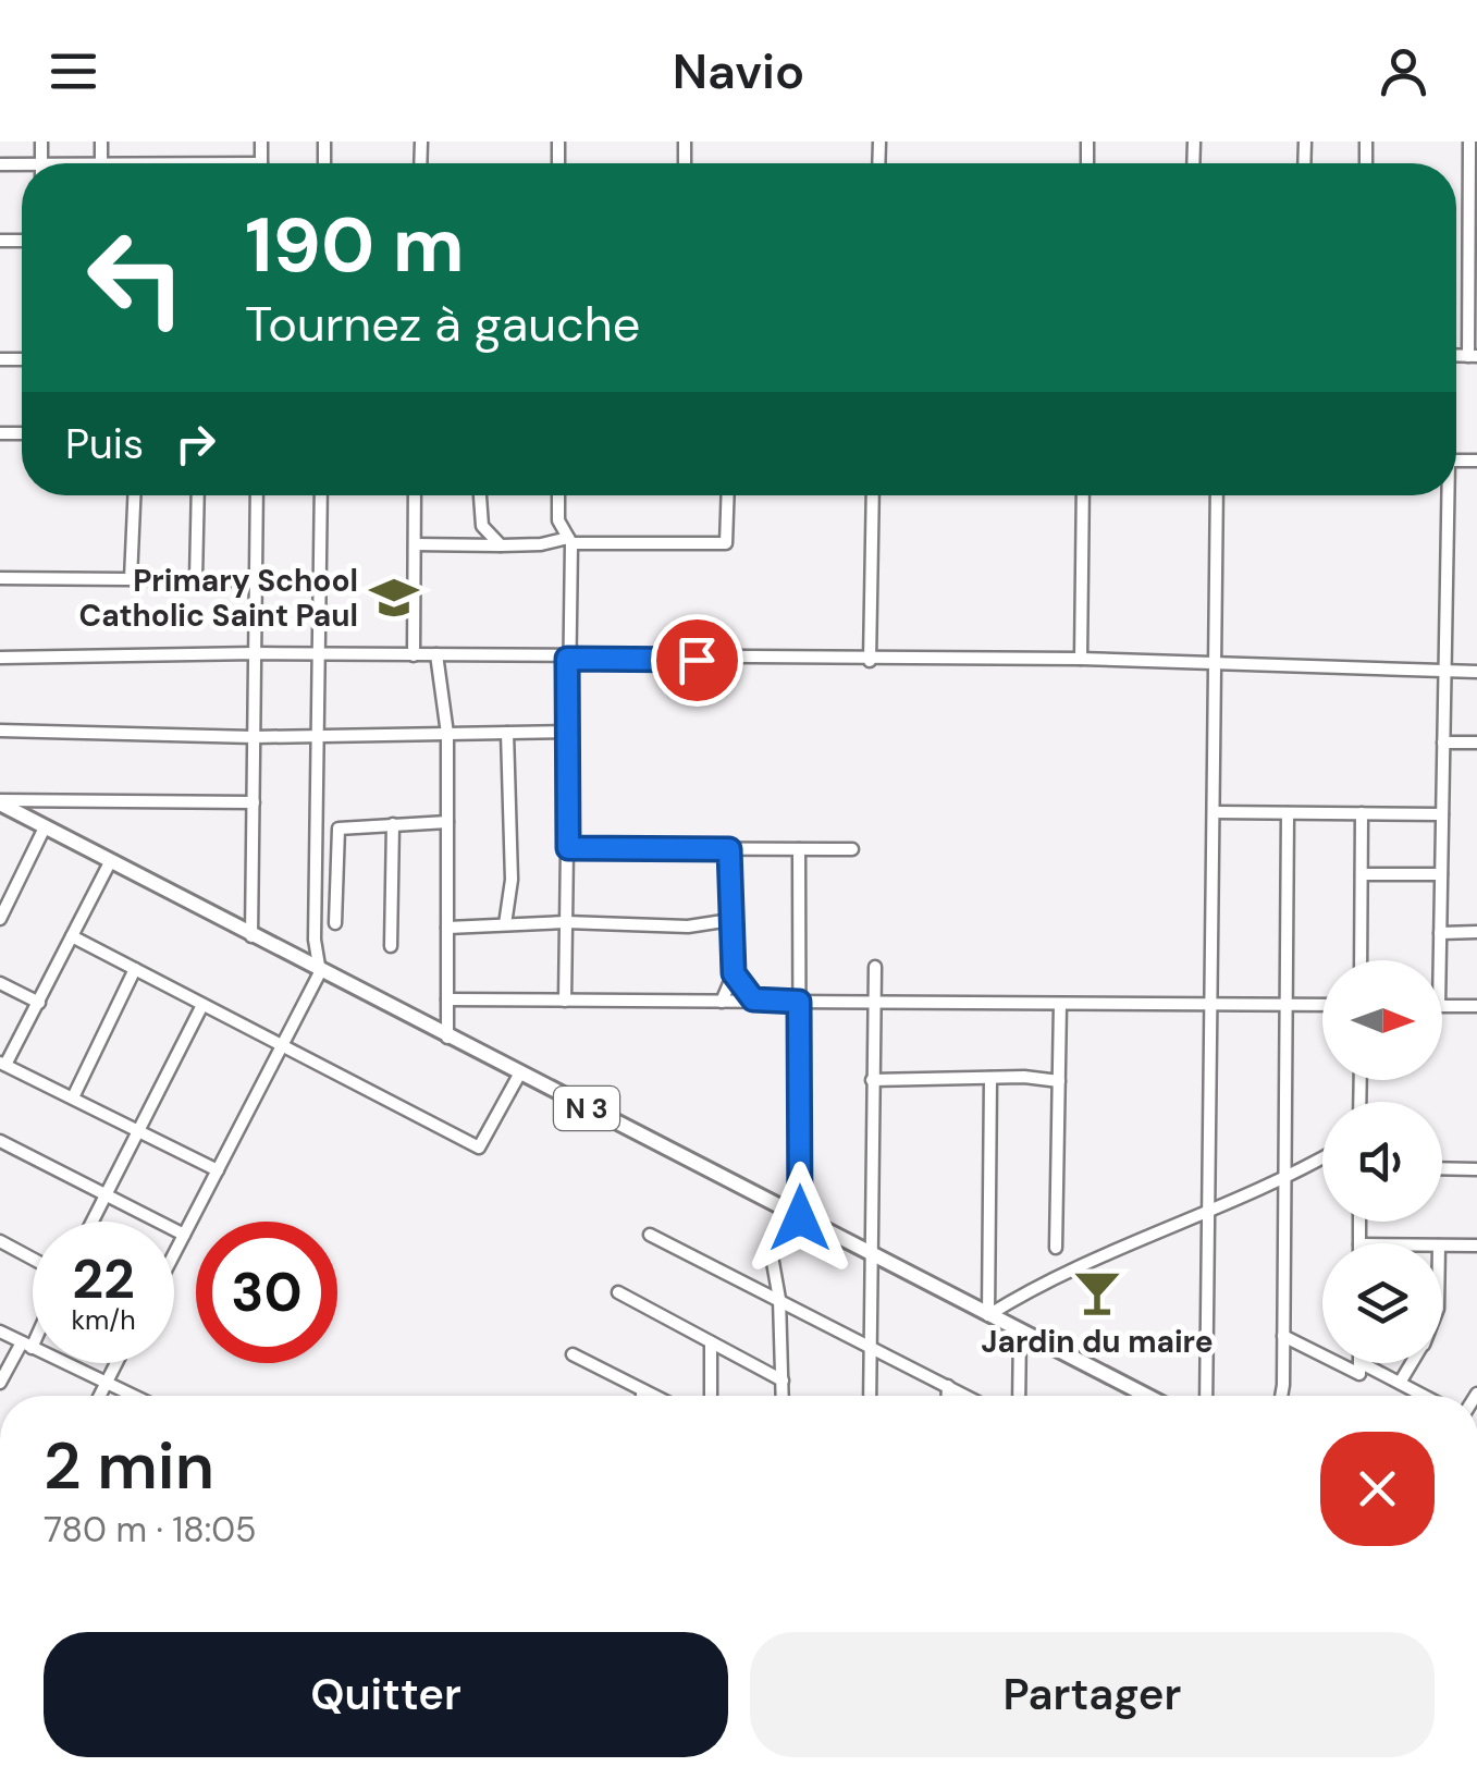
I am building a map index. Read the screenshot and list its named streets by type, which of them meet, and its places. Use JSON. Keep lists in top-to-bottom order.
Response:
{
  "streets": {
    "main road": ["N 3"]
  },
  "places": {
    "school or university": ["Primary School Catholic Saint Paul"],
    "bar": ["Jardin du maire"]
  },
  "north": "right",
  "page": {
    "header": "Navio",
    "turn": ["190 m", "Tournez à gauche"],
    "then": "Puis",
    "speed": "22 km/h",
    "limit": "30",
    "heading": ["2 min", "780 m · 18:05"],
    "buttons": ["Quitter", "Partager"]
  }
}
